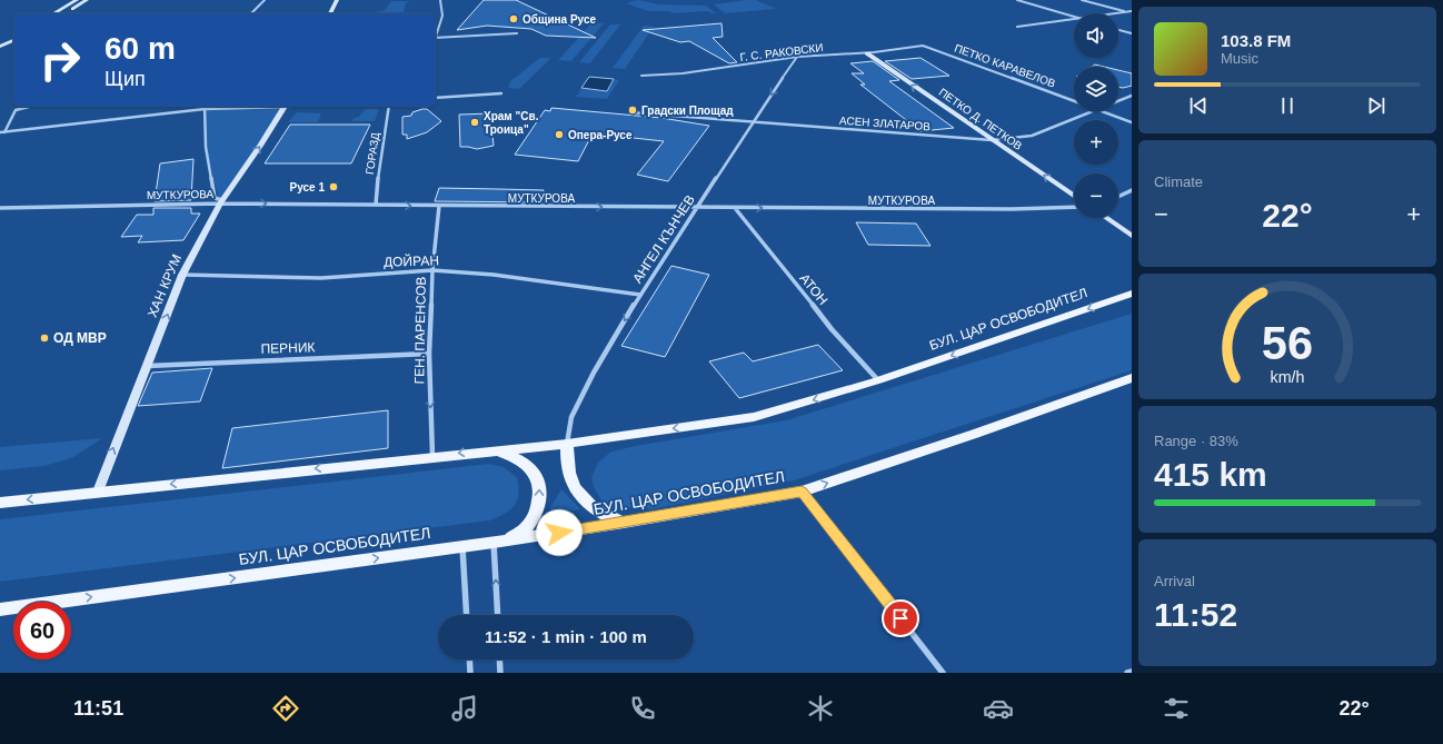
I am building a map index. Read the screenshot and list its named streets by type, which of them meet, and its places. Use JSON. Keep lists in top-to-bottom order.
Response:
{
  "streets": {
    "main road": ["ПЕТКО Д. ПЕТКОВ", "ХАН КРУМ", "БУЛ. ЦАР ОСВОБОДИТЕЛ"],
    "street": [
      "Г. С. РАКОВСКИ",
      "ПЕТКО КАРАВЕЛОВ",
      "АСЕН ЗЛАТАРОВ",
      "ГОРАЗД",
      "МУТКУРОВА",
      "АНГЕЛ КЪНЧЕВ",
      "ДОЙРАН",
      "АТОН",
      "ГЕН. ПАРЕНСОВ",
      "ПЕРНИК"
    ]
  },
  "crossings": [
    ["Г. С. РАКОВСКИ", "ПЕТКО КАРАВЕЛОВ"],
    ["Г. С. РАКОВСКИ", "ПЕТКО Д. ПЕТКОВ"],
    ["Г. С. РАКОВСКИ", "АНГЕЛ КЪНЧЕВ"],
    ["ПЕТКО Д. ПЕТКОВ", "АСЕН ЗЛАТАРОВ"],
    ["АСЕН ЗЛАТАРОВ", "АНГЕЛ КЪНЧЕВ"],
    ["ГОРАЗД", "МУТКУРОВА"],
    ["МУТКУРОВА", "АНГЕЛ КЪНЧЕВ"],
    ["МУТКУРОВА", "ХАН КРУМ"],
    ["МУТКУРОВА", "АТОН"],
    ["МУТКУРОВА", "ГЕН. ПАРЕНСОВ"],
    ["АНГЕЛ КЪНЧЕВ", "ДОЙРАН"],
    ["АНГЕЛ КЪНЧЕВ", "БУЛ. ЦАР ОСВОБОДИТЕЛ"],
    ["ДОЙРАН", "ХАН КРУМ"],
    ["ДОЙРАН", "ГЕН. ПАРЕНСОВ"],
    ["ХАН КРУМ", "БУЛ. ЦАР ОСВОБОДИТЕЛ"],
    ["ХАН КРУМ", "ПЕРНИК"],
    ["АТОН", "БУЛ. ЦАР ОСВОБОДИТЕЛ"],
    ["БУЛ. ЦАР ОСВОБОДИТЕЛ", "ГЕН. ПАРЕНСОВ"],
    ["ГЕН. ПАРЕНСОВ", "ПЕРНИК"]
  ],
  "one_way": [
    "ПЕТКО Д. ПЕТКОВ",
    "МУТКУРОВА",
    "АНГЕЛ КЪНЧЕВ",
    "ХАН КРУМ",
    "ГЕН. ПАРЕНСОВ"
  ],
  "places": [
    "Община Русе",
    "Градски Площад",
    "Храм \"Св. Троица\"",
    "Опера-Русе",
    "Русе 1",
    "ОД МВР"
  ],
  "page": {
    "map_buttons": ["+", "−"],
    "turn": ["60 m", "Щип"],
    "song": ["103.8 FM", "Music"],
    "tile": [
      "Climate",
      ["Range · 83%", "415 km"],
      ["Arrival", "11:52"]
    ],
    "heat": ["−", "22°", "+"],
    "limit": "60",
    "trip": "11:52 · 1 min · 100 m",
    "tabs": ["11:51", "22°"],
    "gauge": ["56", "km/h"]
  }
}
